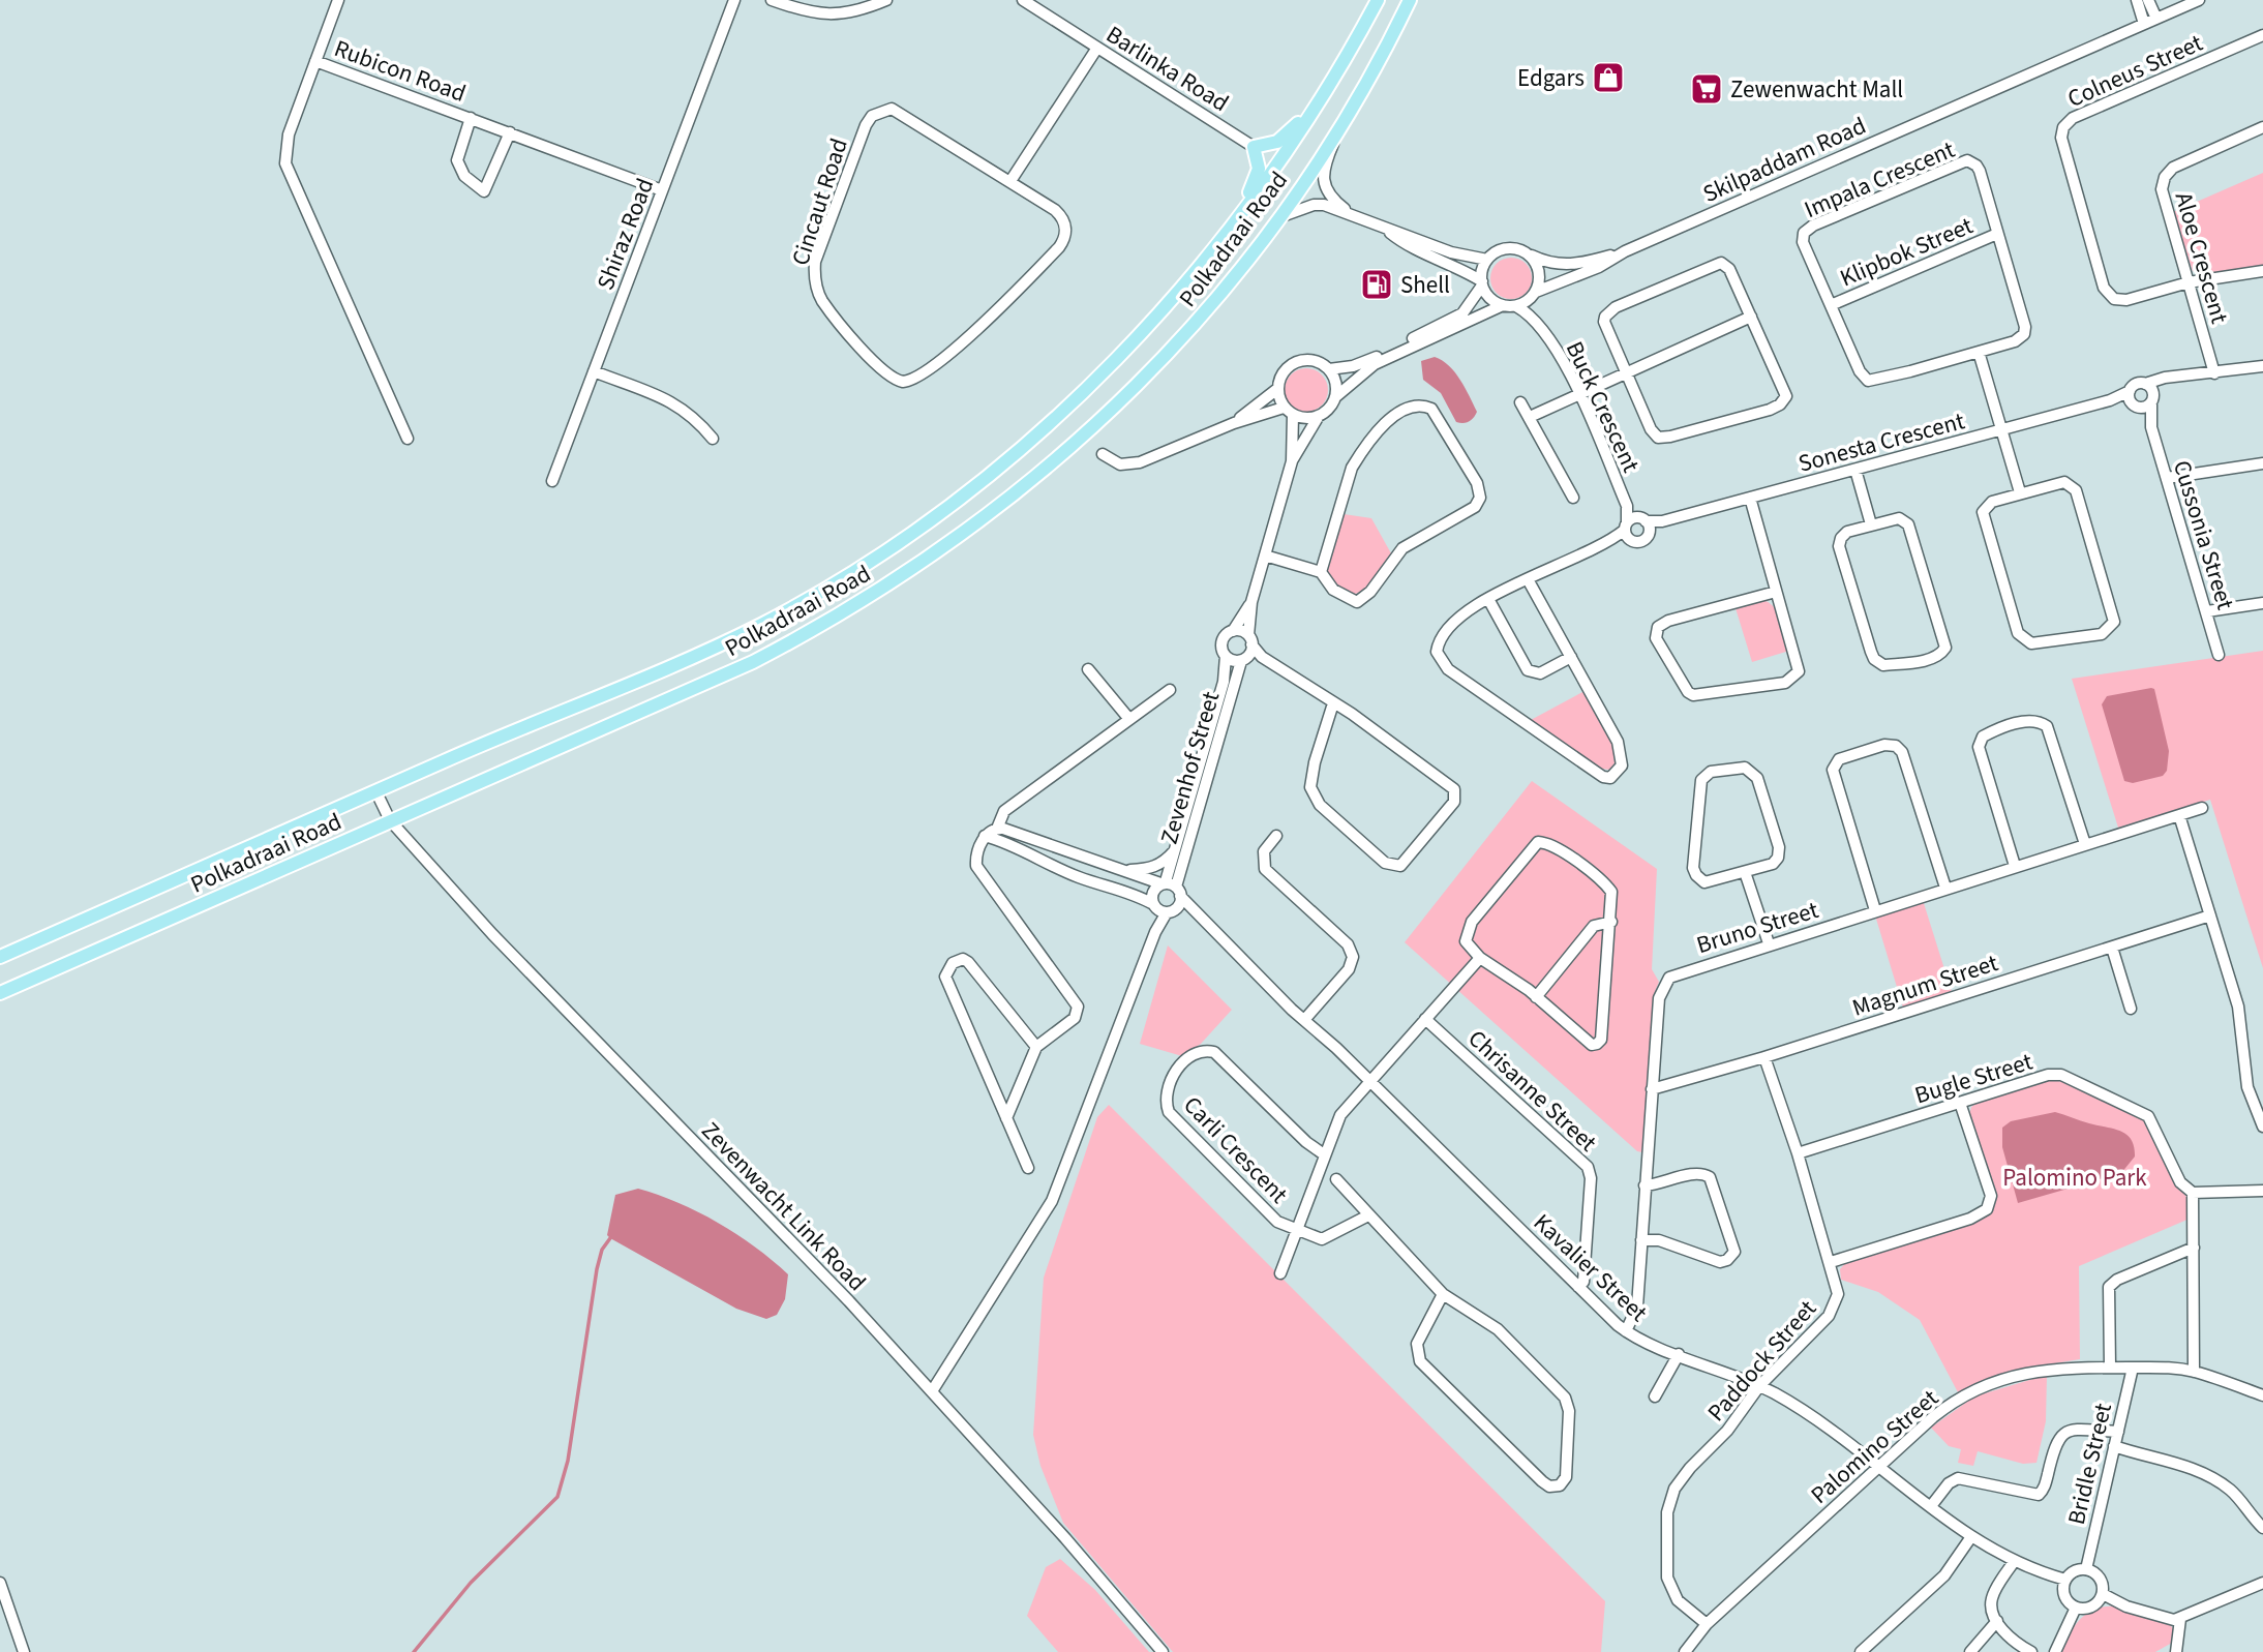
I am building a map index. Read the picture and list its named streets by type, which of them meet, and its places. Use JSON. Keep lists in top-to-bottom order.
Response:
{
  "streets": {
    "main road": ["Polkadraai Road"],
    "street": [
      "Barlinka Road",
      "Rubicon Road",
      "Colneus Street",
      "Skilpaddam Road",
      "Impala Crescent",
      "Cincaut Road",
      "Shiraz Road",
      "Klipbok Street",
      "Aloe Crescent",
      "Buck Crescent",
      "Sonesta Crescent",
      "Cussonia Street",
      "Zevenhof Street",
      "Bruno Street",
      "Magnum Street",
      "Bugle Street",
      "Chrisanne Street",
      "Carli Crescent",
      "Zevenwacht Link Road",
      "Kavalier Street",
      "Paddock Street",
      "Palomino Street",
      "Bridle Street"
    ]
  },
  "crossings": [
    ["Rubicon Road", "Shiraz Road"],
    ["Colneus Street", "Aloe Crescent"],
    ["Impala Crescent", "Klipbok Street"],
    ["Polkadraai Road", "Zevenwacht Link Road"],
    ["Buck Crescent", "Sonesta Crescent"],
    ["Sonesta Crescent", "Cussonia Street"],
    ["Zevenhof Street", "Kavalier Street"],
    ["Bruno Street", "Magnum Street"],
    ["Bruno Street", "Kavalier Street"],
    ["Magnum Street", "Paddock Street"],
    ["Bugle Street", "Paddock Street"],
    ["Chrisanne Street", "Kavalier Street"],
    ["Kavalier Street", "Paddock Street"],
    ["Kavalier Street", "Palomino Street"],
    ["Kavalier Street", "Bridle Street"],
    ["Paddock Street", "Palomino Street"],
    ["Palomino Street", "Bridle Street"]
  ],
  "parks": ["Palomino Park"],
  "places": {
    "shop": ["Edgars"],
    "supermarket": ["Zewenwacht Mall"],
    "fuel station": ["Shell"]
  }
}
